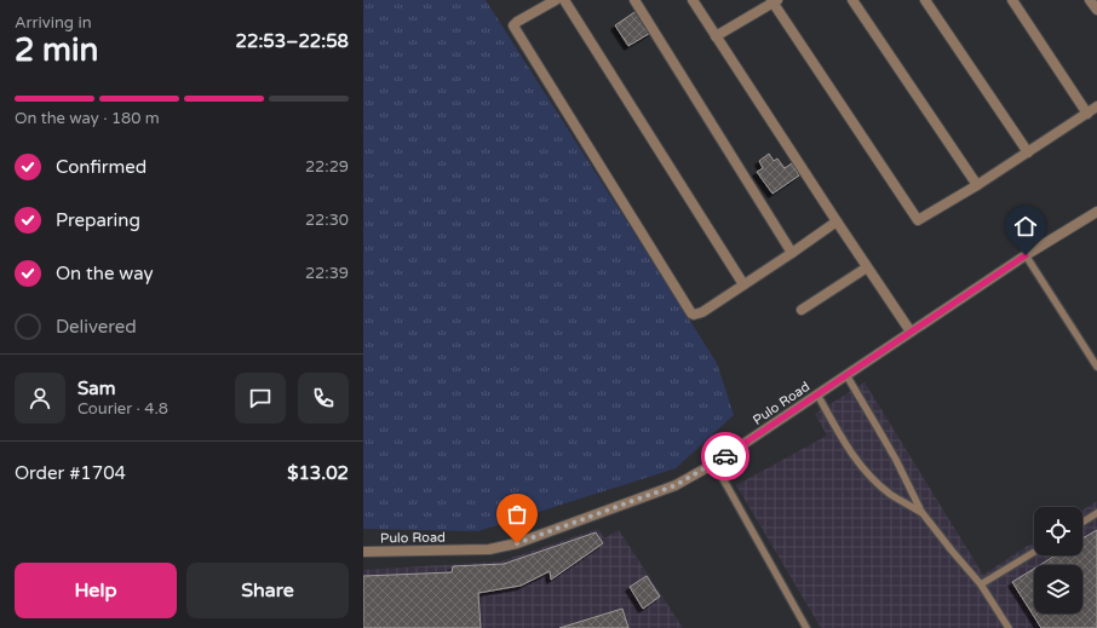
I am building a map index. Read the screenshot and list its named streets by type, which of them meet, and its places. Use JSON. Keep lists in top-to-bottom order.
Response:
{
  "streets": {
    "street": ["Pulo Road"]
  },
  "page": {
    "heading": ["2 min", "Arriving in", "22:53–22:58"],
    "panel": [
      "Sam",
      "Courier · 4.8",
      "Order #1704",
      "$13.02"
    ],
    "bar": "On the way · 180 m",
    "list": [
      ["Confirmed", "22:29"],
      ["Preparing", "22:30"],
      ["On the way", "22:39"],
      "Delivered"
    ],
    "buttons": ["Help", "Share"]
  }
}
